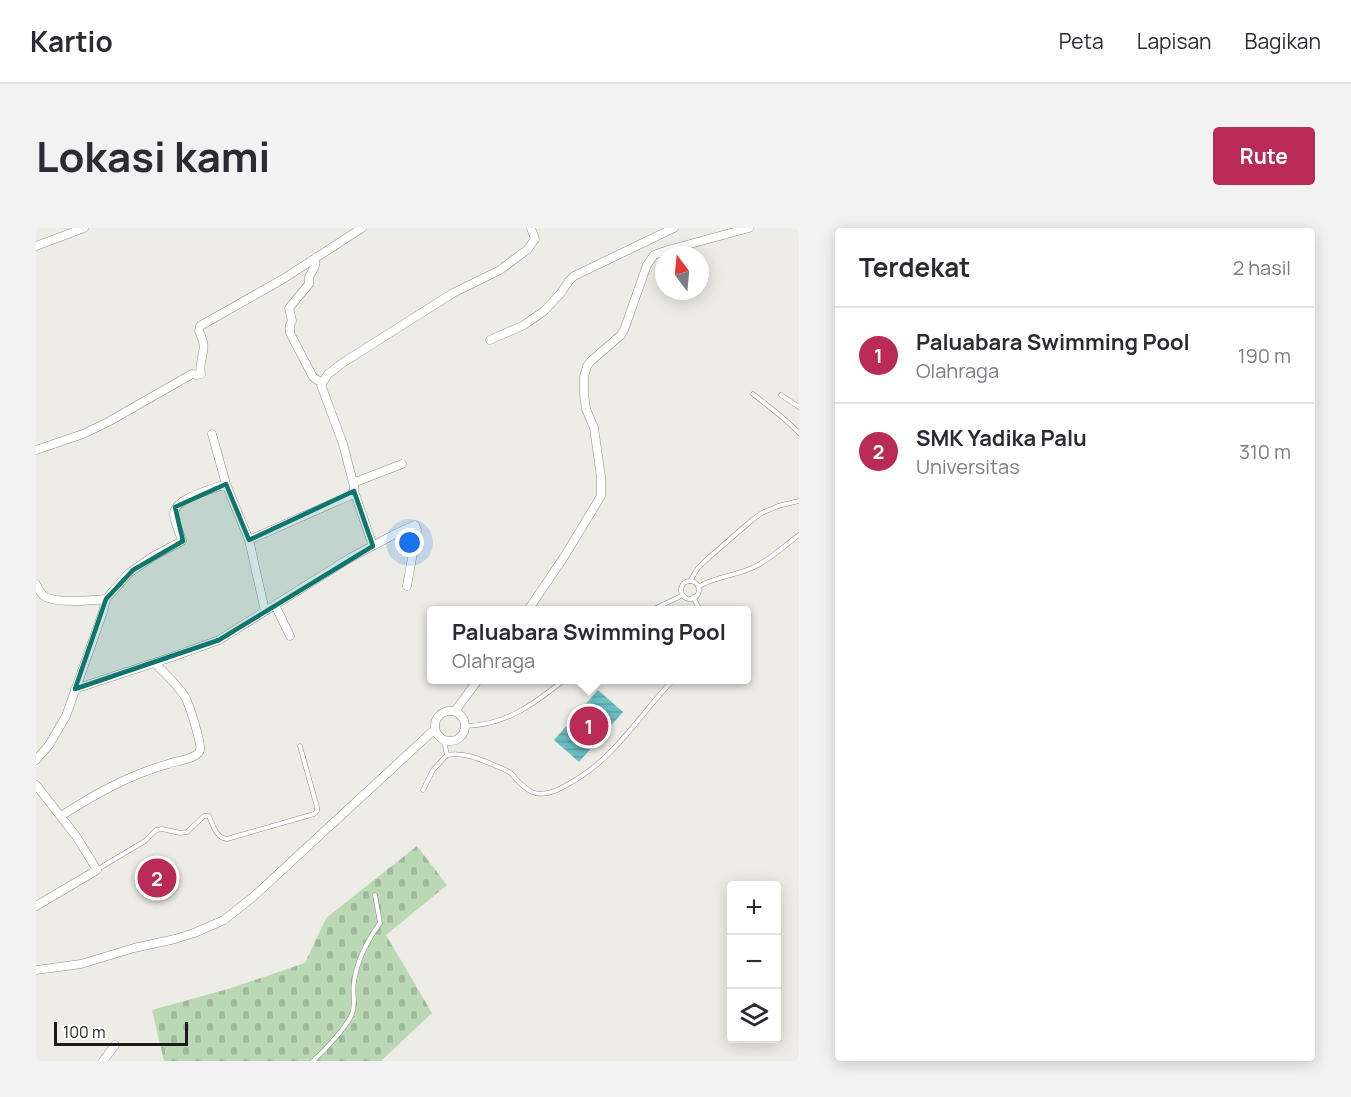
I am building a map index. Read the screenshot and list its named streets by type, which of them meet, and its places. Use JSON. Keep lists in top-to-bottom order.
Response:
{
  "scale_bar": "100 m",
  "north": "top",
  "page": {
    "header": "Kartio",
    "nav": ["Peta", "Lapisan", "Bagikan"],
    "title": "Lokasi kami",
    "buttons": "Rute",
    "heading": ["Terdekat", "2 hasil"],
    "list": [
      {
        "mark": "1",
        "name": "Paluabara Swimming Pool",
        "note": "Olahraga",
        "value": "190 m"
      },
      {
        "mark": "2",
        "name": "SMK Yadika Palu",
        "note": "Universitas",
        "value": "310 m"
      }
    ],
    "popup": ["Paluabara Swimming Pool", "Olahraga"],
    "pins": ["1", "2"],
    "map_buttons": ["+", "−"],
    "scale": "100 m"
  }
}
